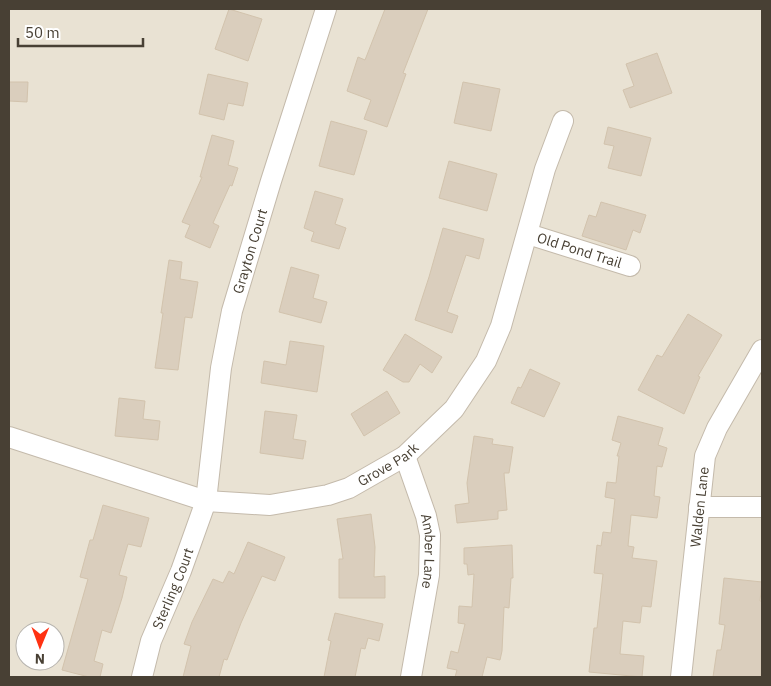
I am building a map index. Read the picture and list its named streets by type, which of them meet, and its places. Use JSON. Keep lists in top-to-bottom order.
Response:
{
  "streets": {
    "street": [
      "Old Pond Trail",
      "Grayton Court",
      "Grove Park",
      "Walden Lane",
      "Amber Lane",
      "Sterling Court"
    ]
  },
  "crossings": [
    ["Old Pond Trail", "Grove Park"],
    ["Grayton Court", "Grove Park"],
    ["Grayton Court", "Sterling Court"],
    ["Grove Park", "Amber Lane"],
    ["Grove Park", "Sterling Court"]
  ],
  "scale_bar": "50 m",
  "north": "bottom"
}
